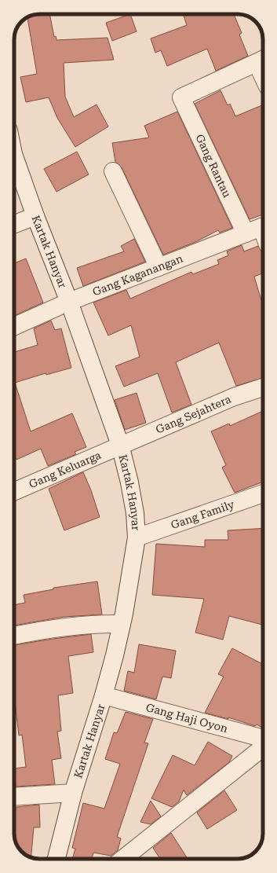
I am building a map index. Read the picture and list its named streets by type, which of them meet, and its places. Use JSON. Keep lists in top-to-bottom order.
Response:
{
  "streets": {
    "street": [
      "Gang Rantau",
      "Kartak Hanyar",
      "Gang Kaganangan",
      "Gang Sejahtera",
      "Gang Keluarga",
      "Gang Family",
      "Gang Haji Oyon"
    ]
  },
  "crossings": [
    ["Gang Rantau", "Gang Kaganangan"],
    ["Kartak Hanyar", "Gang Kaganangan"],
    ["Kartak Hanyar", "Gang Sejahtera"],
    ["Kartak Hanyar", "Gang Keluarga"],
    ["Kartak Hanyar", "Gang Family"],
    ["Kartak Hanyar", "Gang Haji Oyon"],
    ["Gang Sejahtera", "Gang Keluarga"]
  ]
}
